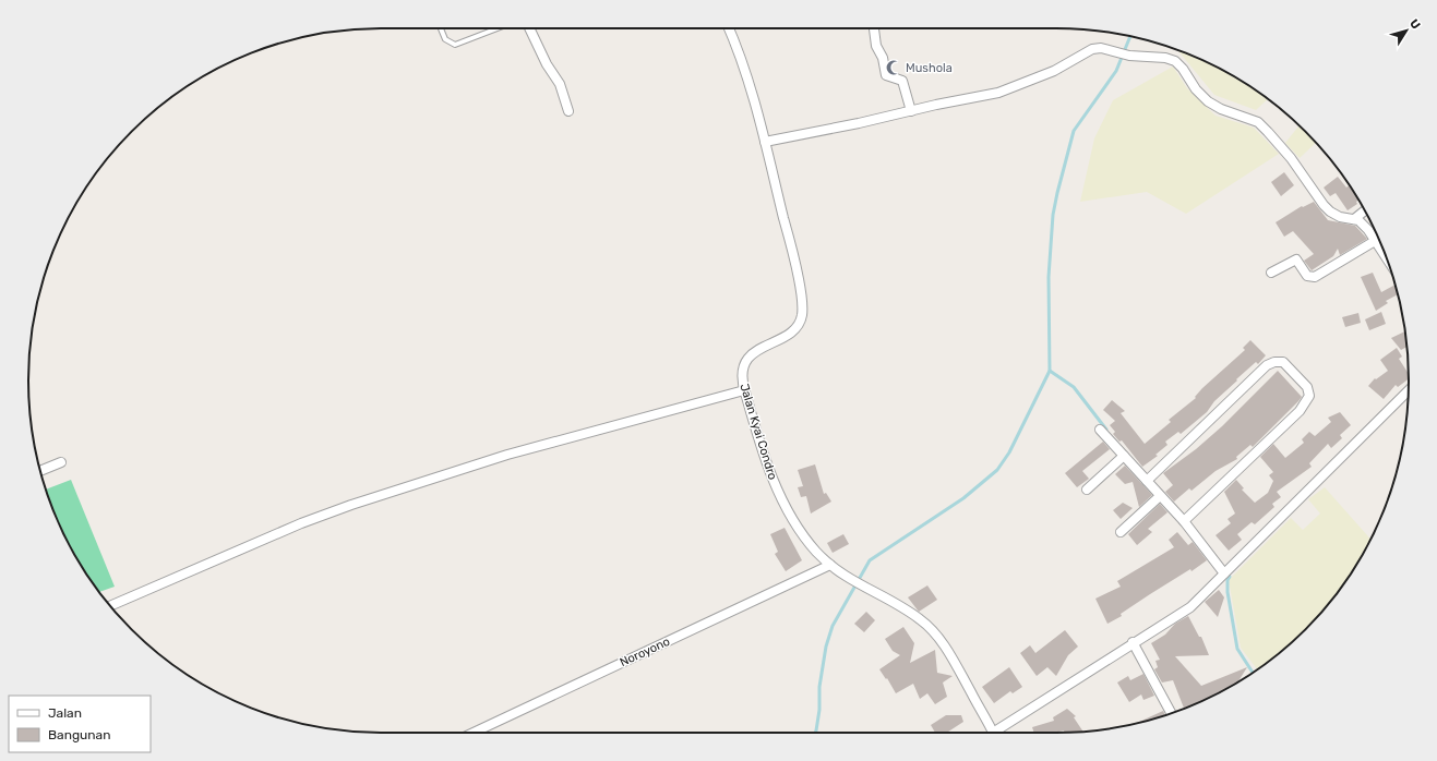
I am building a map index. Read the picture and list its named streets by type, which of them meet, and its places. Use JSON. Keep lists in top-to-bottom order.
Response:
{
  "streets": {
    "street": ["Jalan Kyai Condro", "Noroyono"]
  },
  "crossings": [
    ["Jalan Kyai Condro", "Noroyono"]
  ],
  "places": {
    "mosque": ["Mushola"]
  },
  "legend": ["Jalan", "Bangunan"],
  "north": "top right"
}
